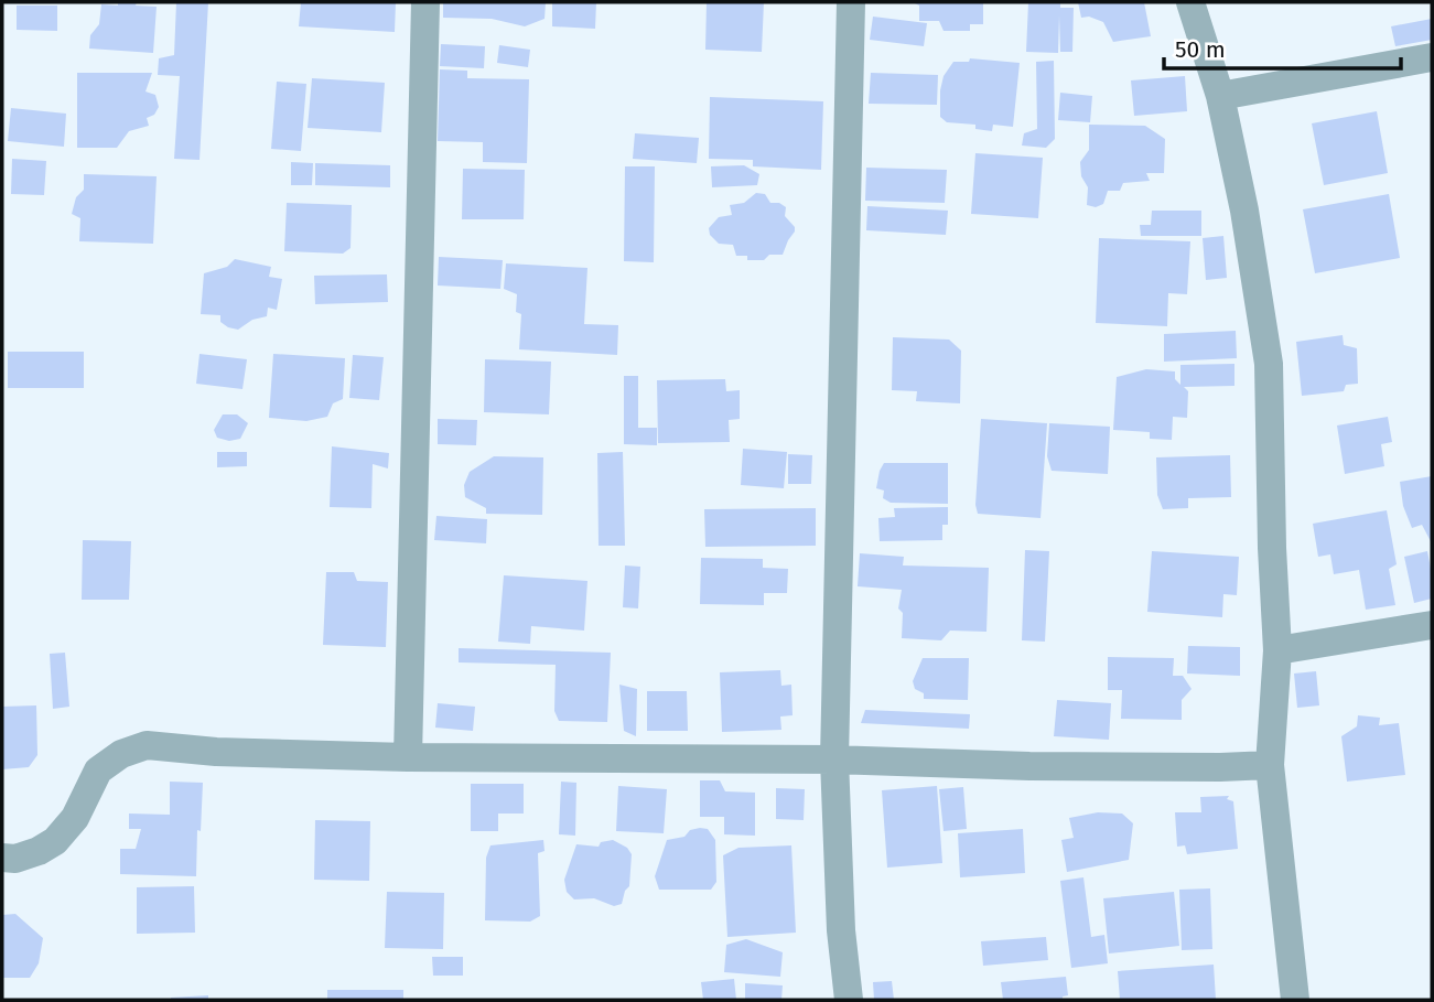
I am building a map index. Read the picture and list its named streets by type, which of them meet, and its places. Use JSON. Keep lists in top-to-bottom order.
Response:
{
  "scale_bar": "50 m"
}
